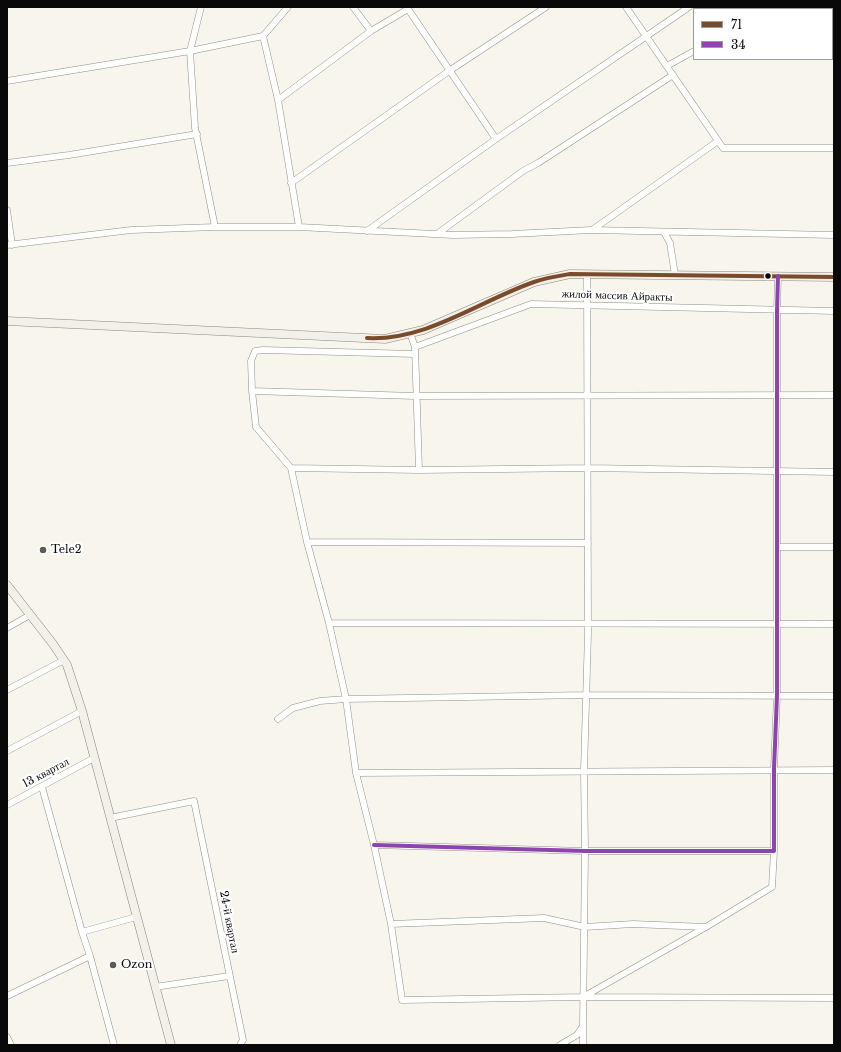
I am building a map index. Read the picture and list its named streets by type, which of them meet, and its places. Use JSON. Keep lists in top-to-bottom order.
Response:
{
  "streets": {
    "street": ["жилой массив Айракты", "13 квартал", "24-й квартал"]
  },
  "places": ["Tele2", "Ozon"],
  "lines": ["transit line 71", "transit line 34"],
  "legend": ["71", "34"]
}
